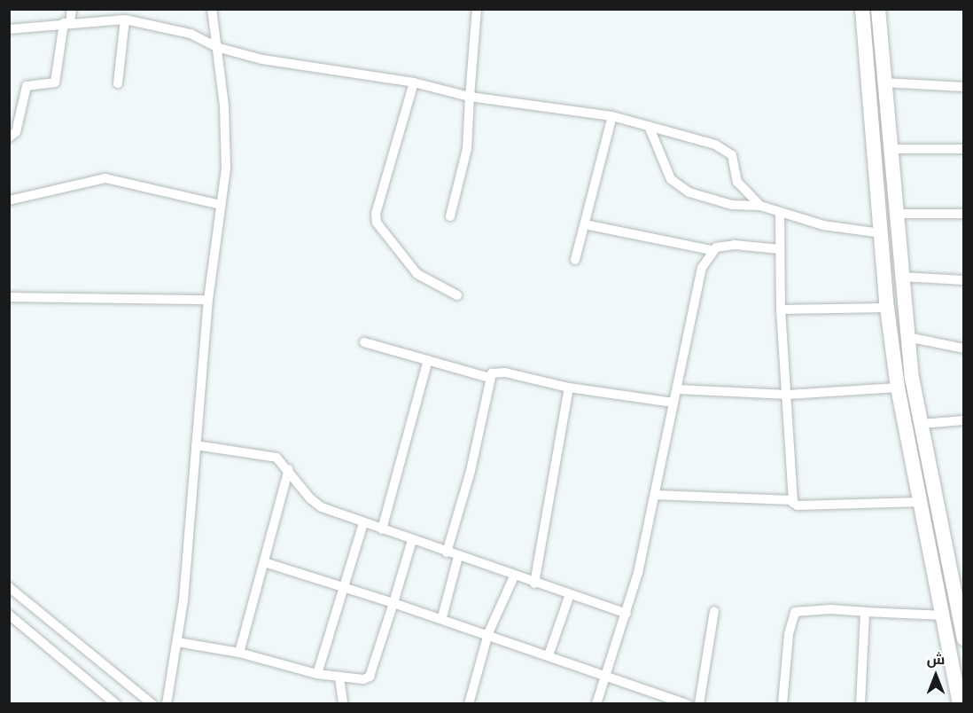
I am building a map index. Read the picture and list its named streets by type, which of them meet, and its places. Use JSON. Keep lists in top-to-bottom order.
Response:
{
  "north": "top"
}
